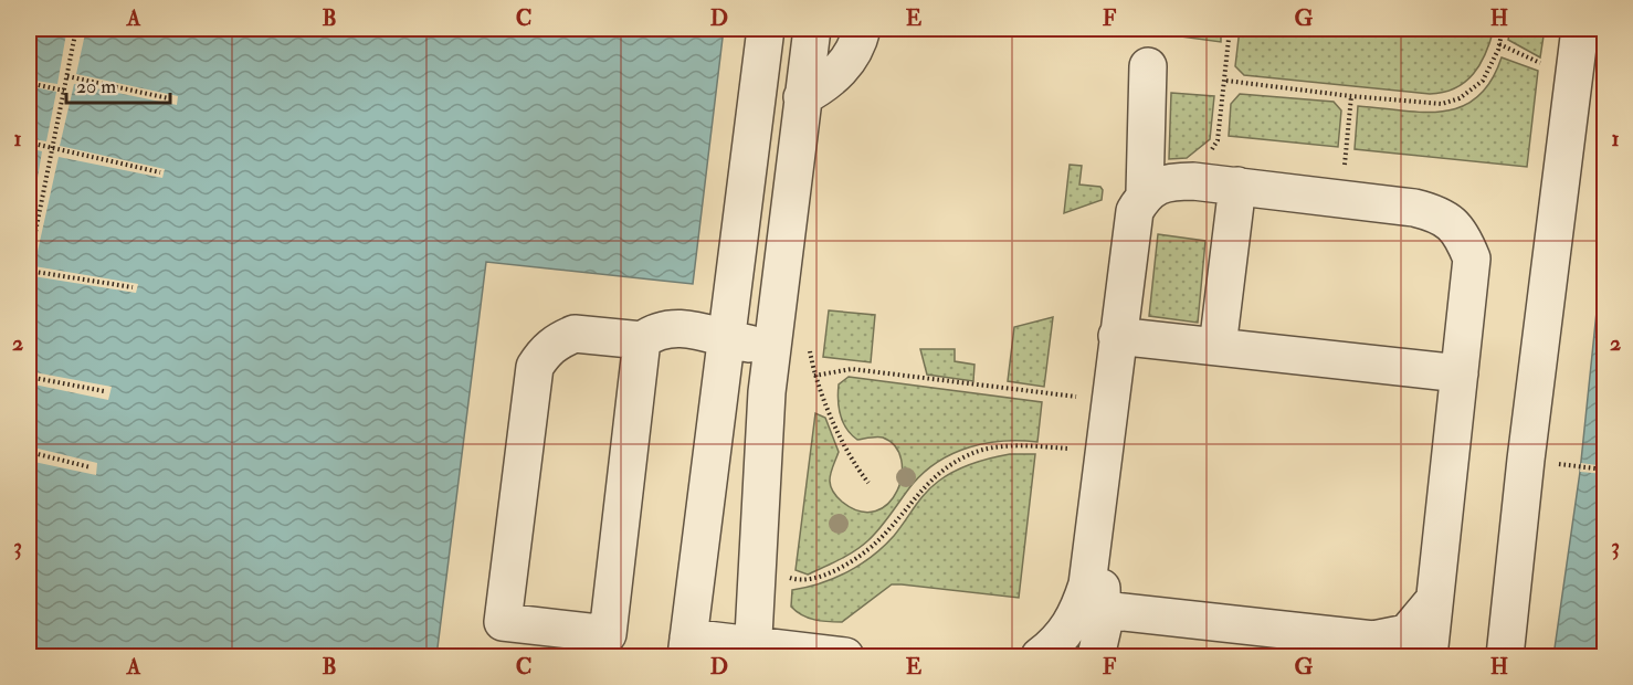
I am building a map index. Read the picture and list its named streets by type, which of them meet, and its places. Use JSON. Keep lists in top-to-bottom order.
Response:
{
  "scale_bar": "20 m",
  "grid": {
    "columns": [
      "A",
      "B",
      "C",
      "D",
      "E",
      "F",
      "G",
      "H"
    ],
    "rows": ["1", "2", "3"]
  }
}
